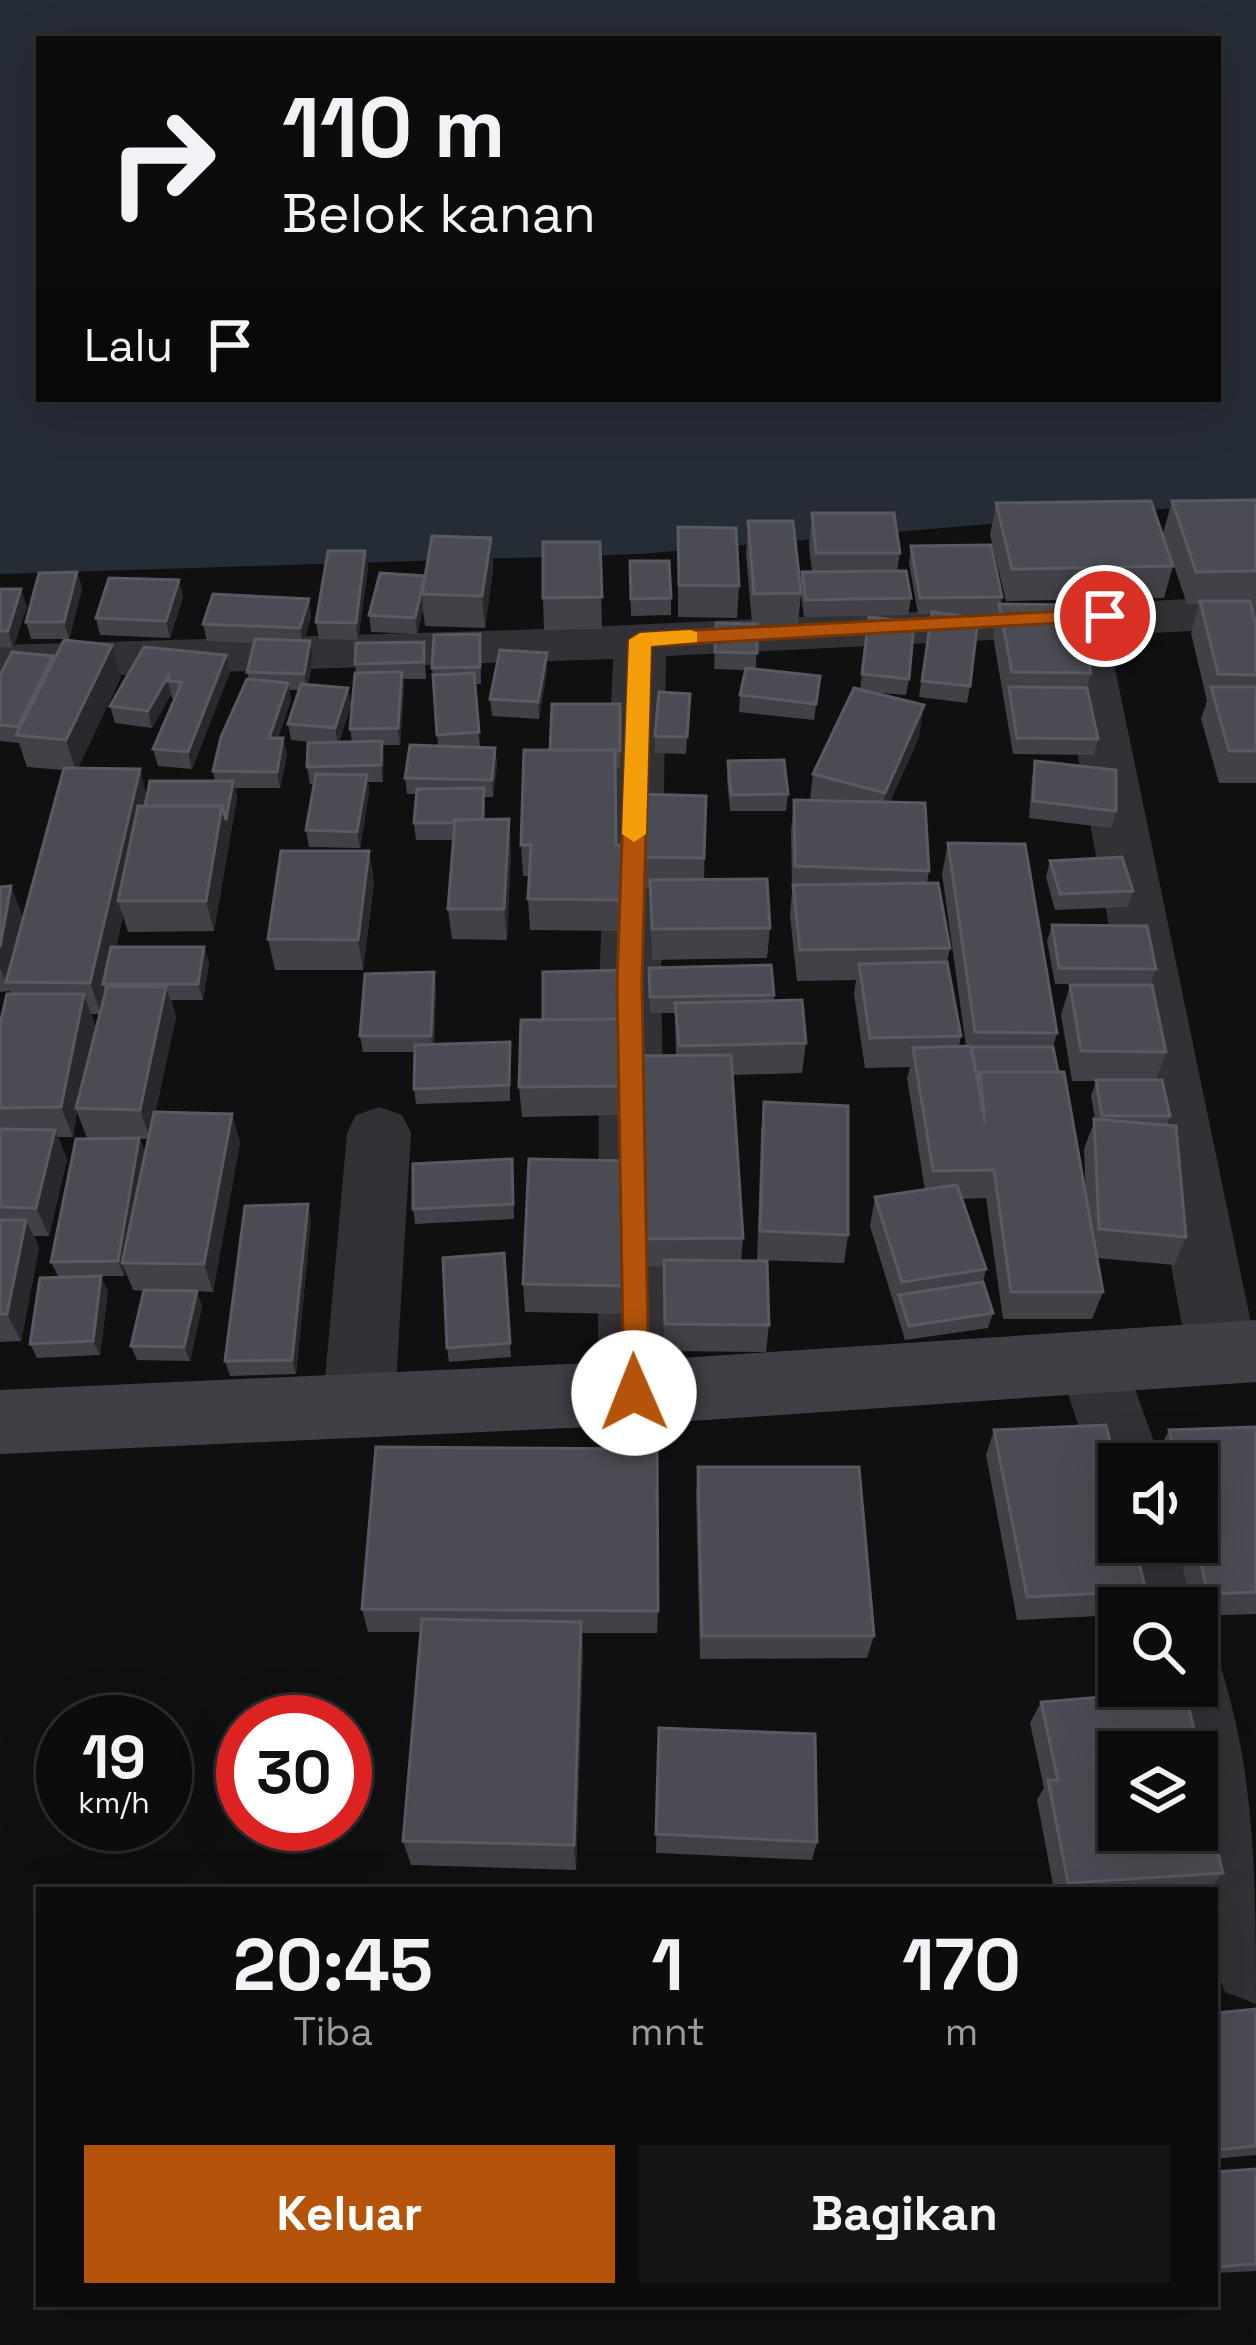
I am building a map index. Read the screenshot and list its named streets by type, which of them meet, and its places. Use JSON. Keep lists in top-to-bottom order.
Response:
{
  "page": {
    "turn": ["110 m", "Belok kanan"],
    "then": "Lalu",
    "speed": "19 km/h",
    "limit": "30",
    "eta": [
      "20:45",
      "Tiba",
      "1",
      "mnt",
      "170",
      "m"
    ],
    "buttons": ["Keluar", "Bagikan"]
  }
}
